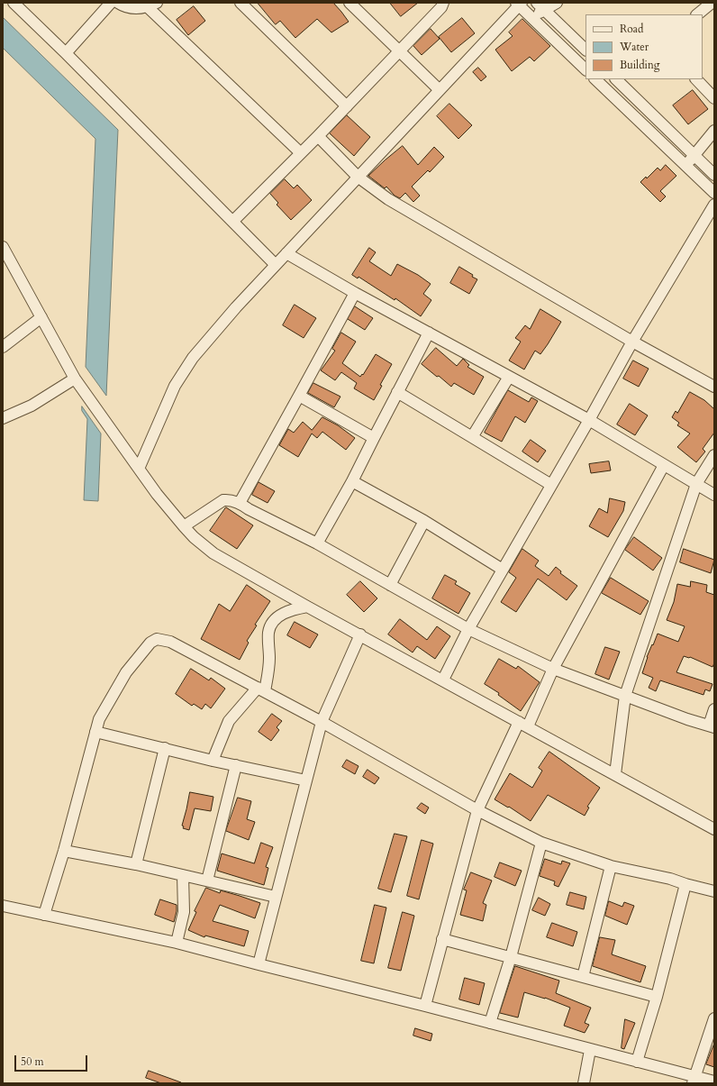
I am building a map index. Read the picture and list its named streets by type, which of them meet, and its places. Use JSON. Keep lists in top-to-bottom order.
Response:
{
  "legend": ["Road", "Water", "Building"],
  "scale_bar": "50 m"
}
